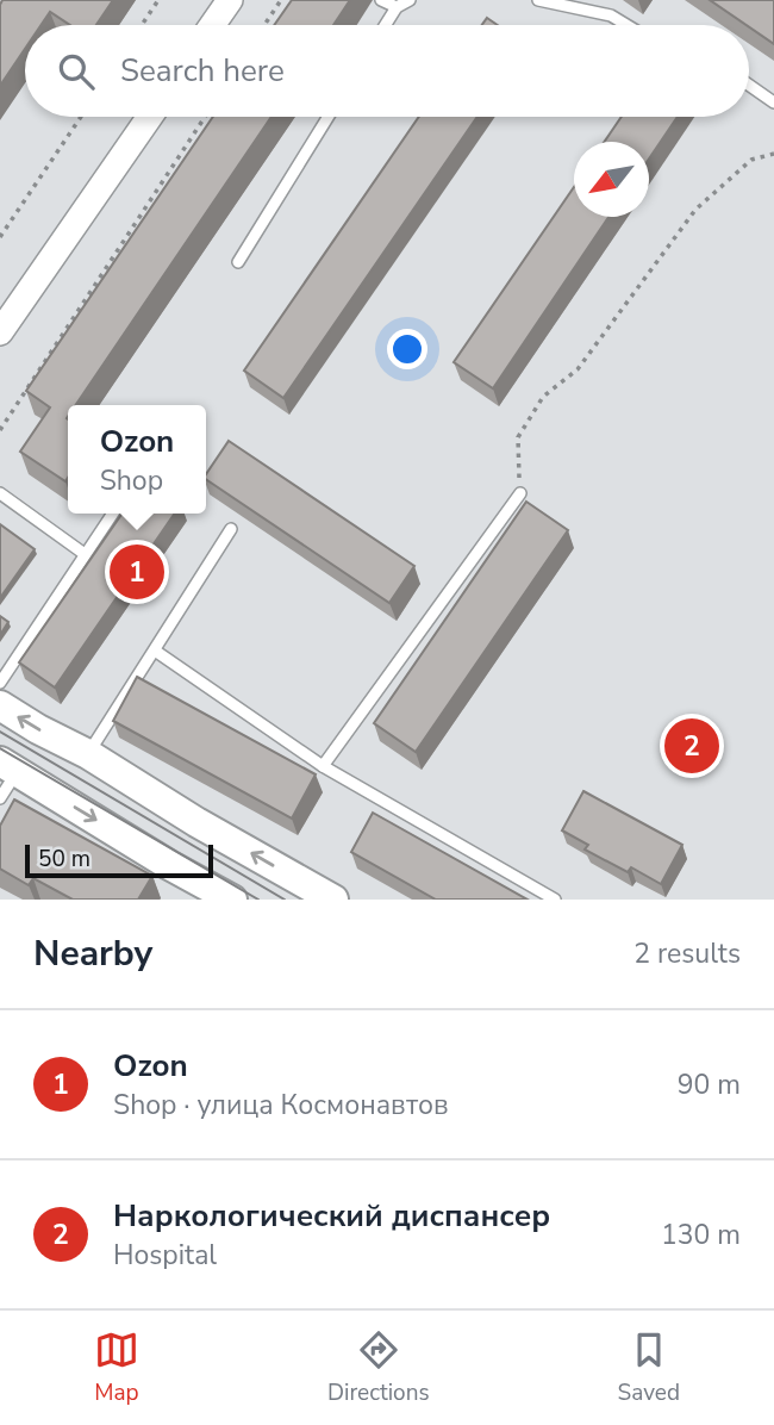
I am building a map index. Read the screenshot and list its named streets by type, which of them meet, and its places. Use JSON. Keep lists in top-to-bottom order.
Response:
{
  "scale_bar": "50 m",
  "north": "bottom left",
  "page": {
    "search": "Search here",
    "popup": ["Ozon", "Shop"],
    "pins": ["1", "2"],
    "scale": "50 m",
    "heading": ["Nearby", "2 results"],
    "list": [
      {
        "mark": "1",
        "name": "Ozon",
        "note": "Shop · улица Космонавтов",
        "value": "90 m"
      },
      {
        "mark": "2",
        "name": "Наркологический диспансер",
        "note": "Hospital",
        "value": "130 m"
      }
    ],
    "nav": ["Map", "Directions", "Saved"]
  }
}
